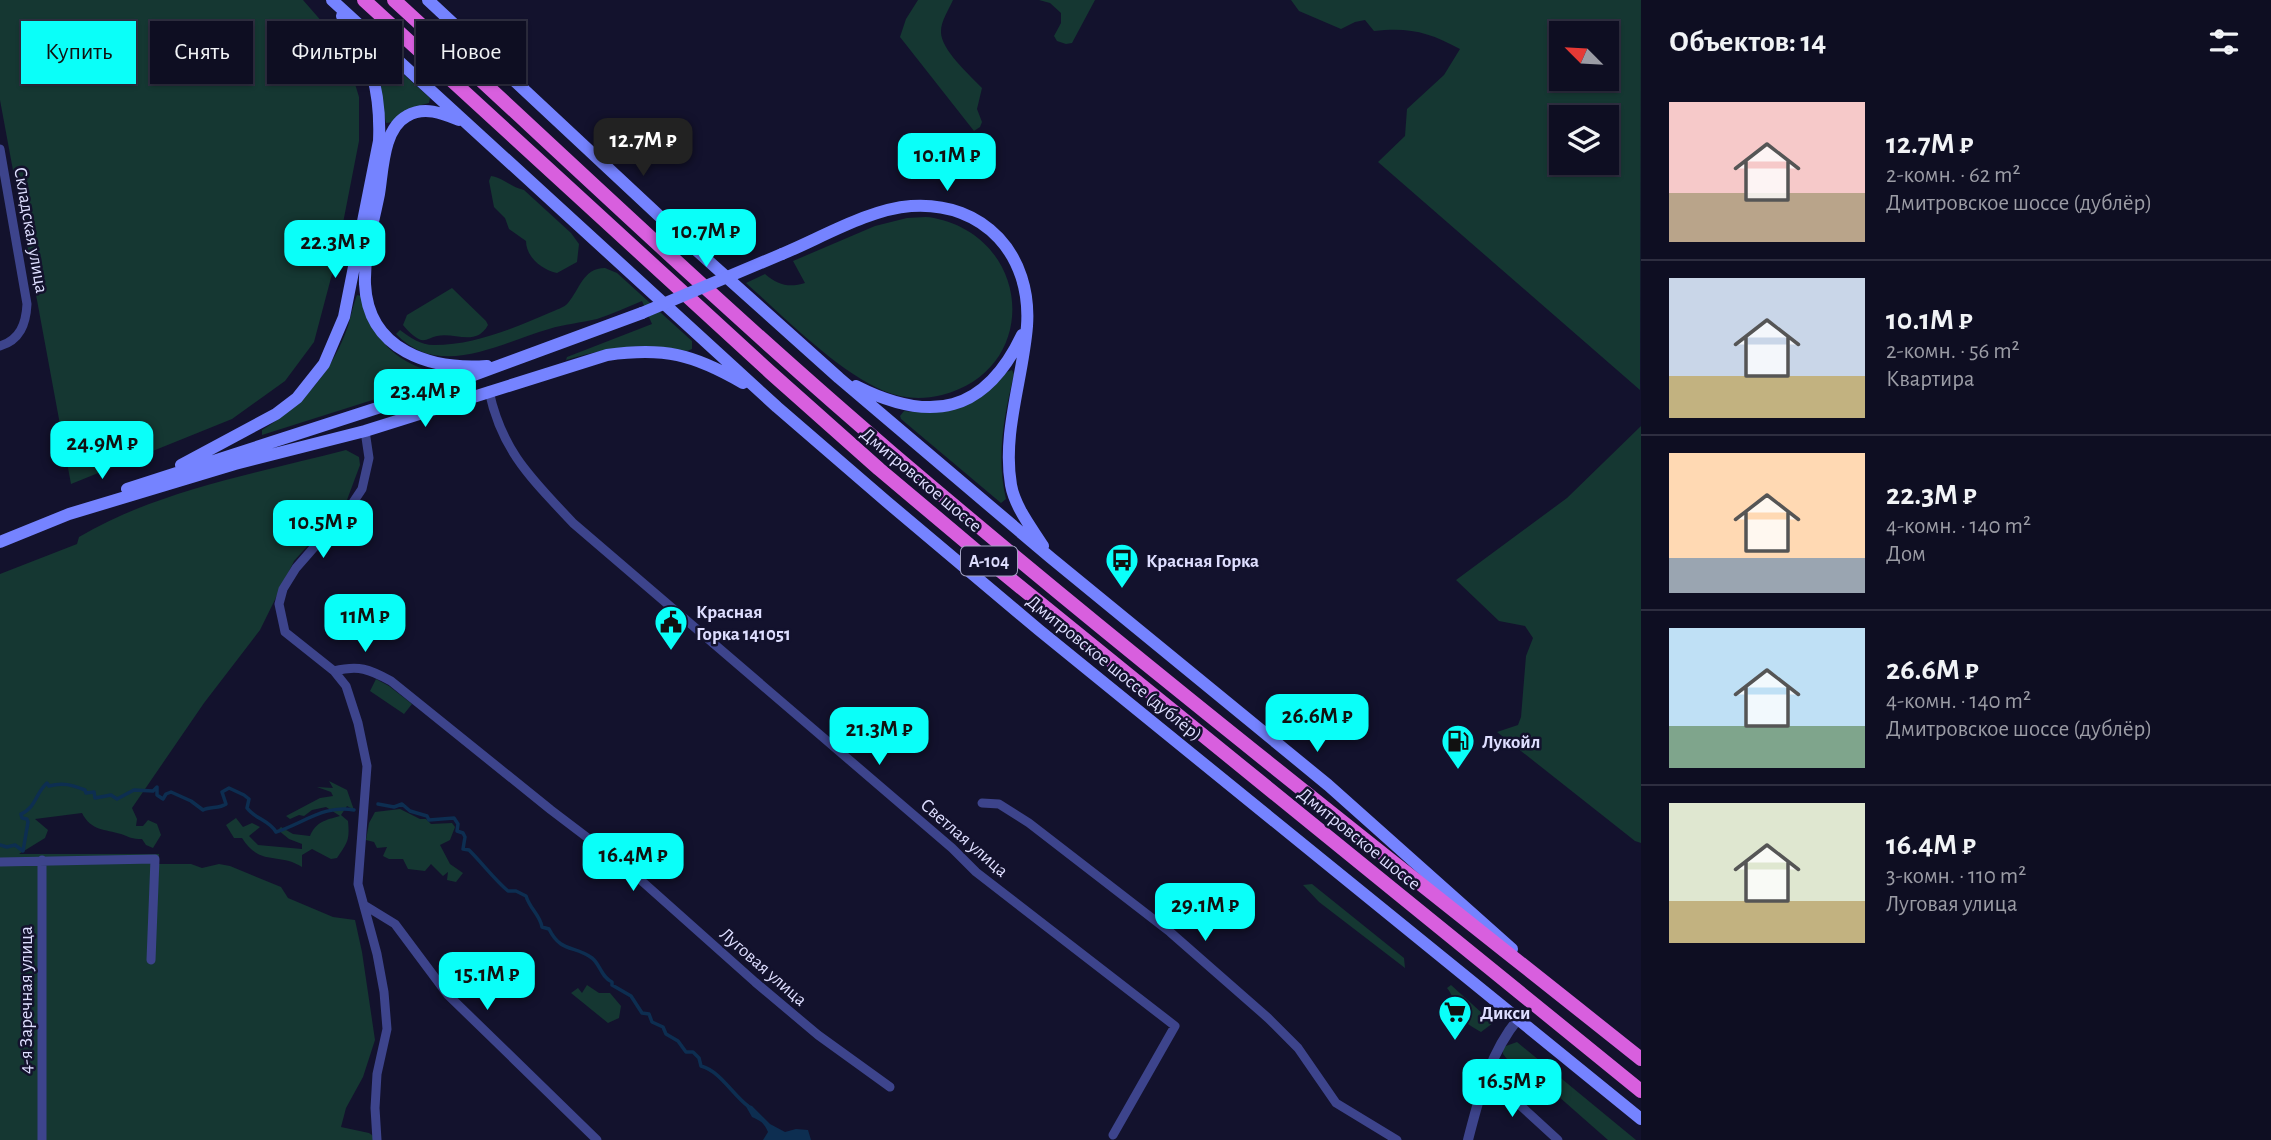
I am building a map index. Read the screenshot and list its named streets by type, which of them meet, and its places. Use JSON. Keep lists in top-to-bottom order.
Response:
{
  "streets": {
    "highway": ["Дмитровское шоссе", "А-104"],
    "main road": ["Дмитровское шоссе (дублёр)"],
    "street": [
      "Складская улица",
      "Светлая улица",
      "Луговая улица",
      "4-я Заречная улица"
    ]
  },
  "places": {
    "bus stop": ["Красная Горка"],
    "public building": ["Красная Горка 141051"],
    "fuel station": ["Лукойл"],
    "supermarket": ["Дикси"]
  },
  "north": "top left",
  "page": {
    "heading": "Объектов: 14",
    "chip": [
      "Купить",
      "Снять",
      "Фильтры",
      "Новое"
    ],
    "list": [
      {
        "name": "12.7M ₽",
        "note": "2-комн. · 62 m² · Дмитровское шоссе (дублёр)"
      },
      {
        "name": "10.1M ₽",
        "note": "2-комн. · 56 m² · Квартира"
      },
      {
        "name": "22.3M ₽",
        "note": "4-комн. · 140 m² · Дом"
      },
      {
        "name": "26.6M ₽",
        "note": "4-комн. · 140 m² · Дмитровское шоссе (дублёр)"
      },
      {
        "name": "16.4M ₽",
        "note": "3-комн. · 110 m² · Луговая улица"
      }
    ],
    "price": [
      "12.7M ₽",
      "10.1M ₽",
      "10.7M ₽",
      "22.3M ₽",
      "23.4M ₽",
      "24.9M ₽",
      "10.5M ₽",
      "11M ₽",
      "26.6M ₽",
      "21.3M ₽",
      "16.4M ₽",
      "29.1M ₽",
      "15.1M ₽",
      "16.5M ₽"
    ]
  }
}
